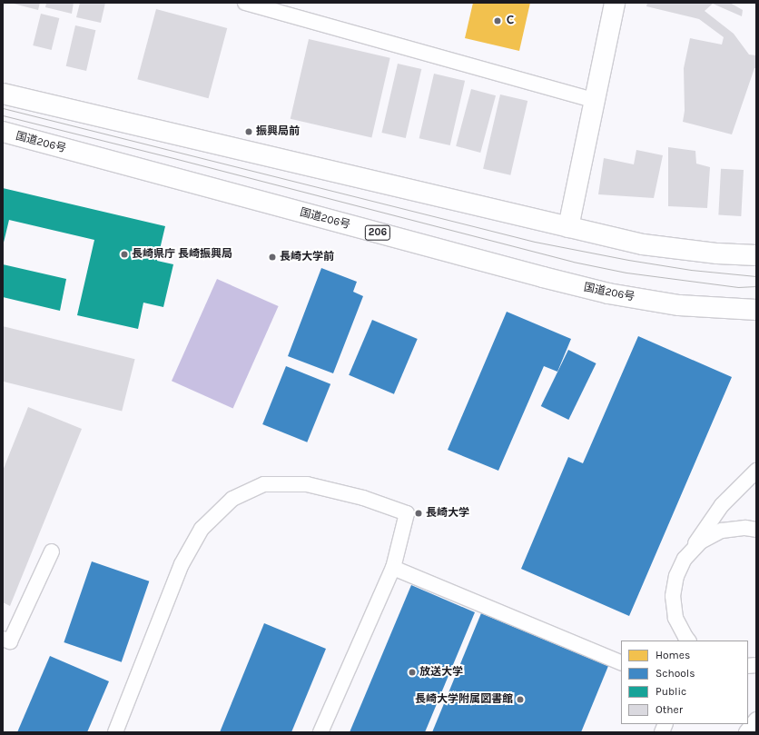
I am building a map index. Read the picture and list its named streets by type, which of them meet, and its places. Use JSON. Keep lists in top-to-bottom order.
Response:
{
  "streets": {
    "main road": ["国道206号", "206"]
  },
  "places": [
    "Ｃ",
    "振興局前",
    "長崎県庁 長崎振興局",
    "長崎大学前",
    "長崎大学",
    "放送大学",
    "長崎大学附属図書館"
  ],
  "legend": [
    "Homes",
    "Schools",
    "Public",
    "Other"
  ]
}
